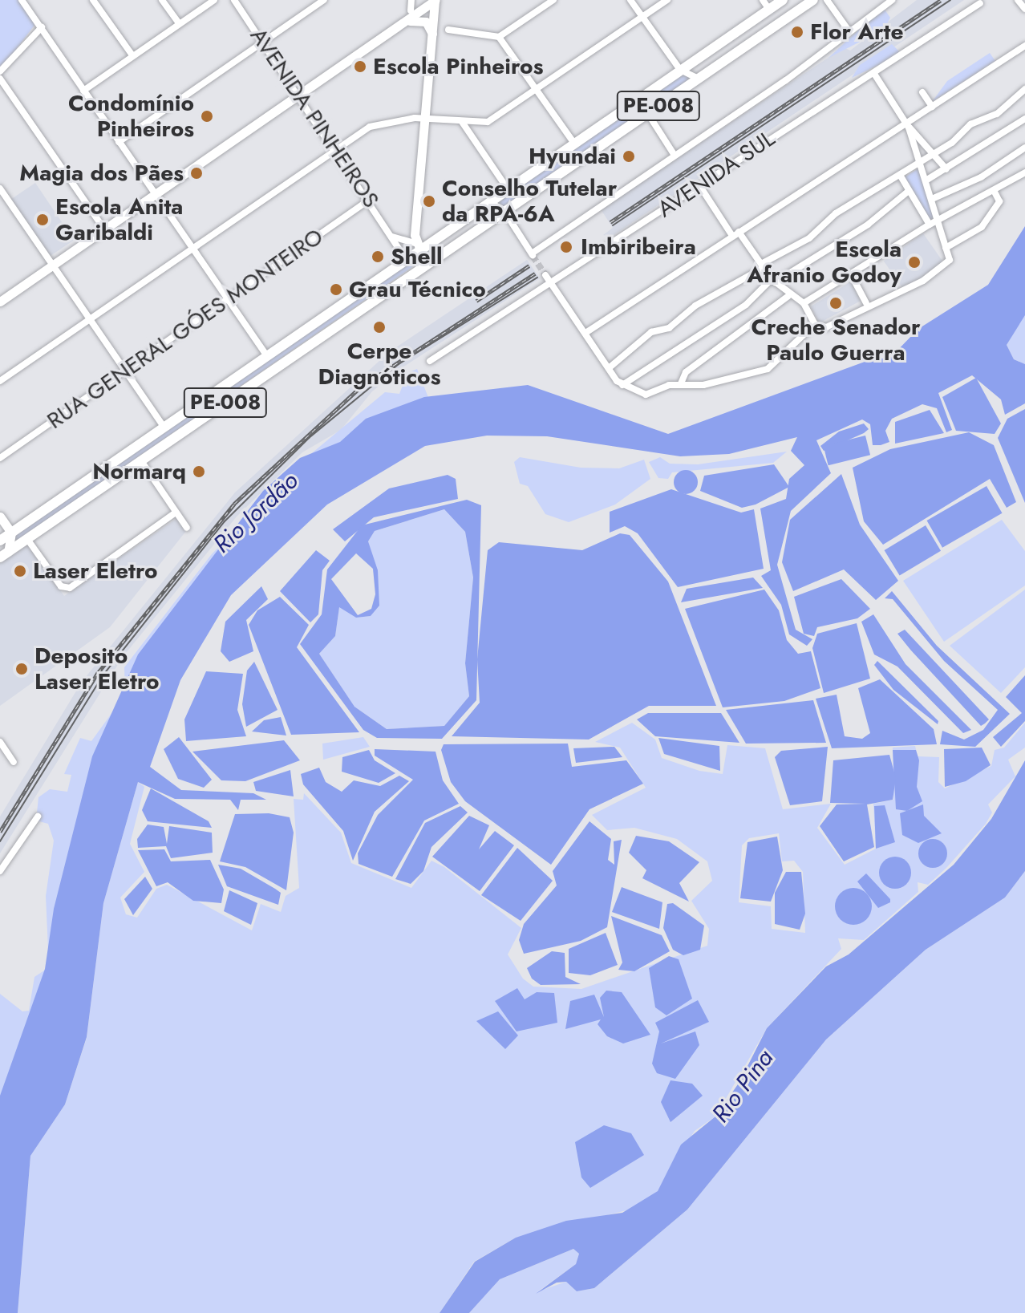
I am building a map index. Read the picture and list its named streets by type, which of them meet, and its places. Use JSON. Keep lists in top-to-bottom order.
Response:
{
  "streets": {
    "highway": ["PE-008"],
    "street": ["AVENIDA PINHEIROS", "AVENIDA SUL", "RUA GENERAL GÓES MONTEIRO"]
  },
  "crossings": [
    ["PE-008", "AVENIDA PINHEIROS"],
    ["PE-008", "AVENIDA SUL"],
    ["AVENIDA PINHEIROS", "RUA GENERAL GÓES MONTEIRO"]
  ],
  "water": ["Rio Jordão", "Rio Pina"],
  "places": [
    "Flor Arte",
    "Escola Pinheiros",
    "Condomínio Pinheiros",
    "Hyundai",
    "Magia dos Pães",
    "Conselho Tutelar da RPA-6A",
    "Escola Anita Garibaldi",
    "Imbiribeira",
    "Shell",
    "Escola Afranio Godoy",
    "Grau Técnico",
    "Creche Senador Paulo Guerra",
    "Cerpe Diagnóticos",
    "Normarq",
    "Laser Eletro",
    "Deposito Laser Eletro"
  ]
}
